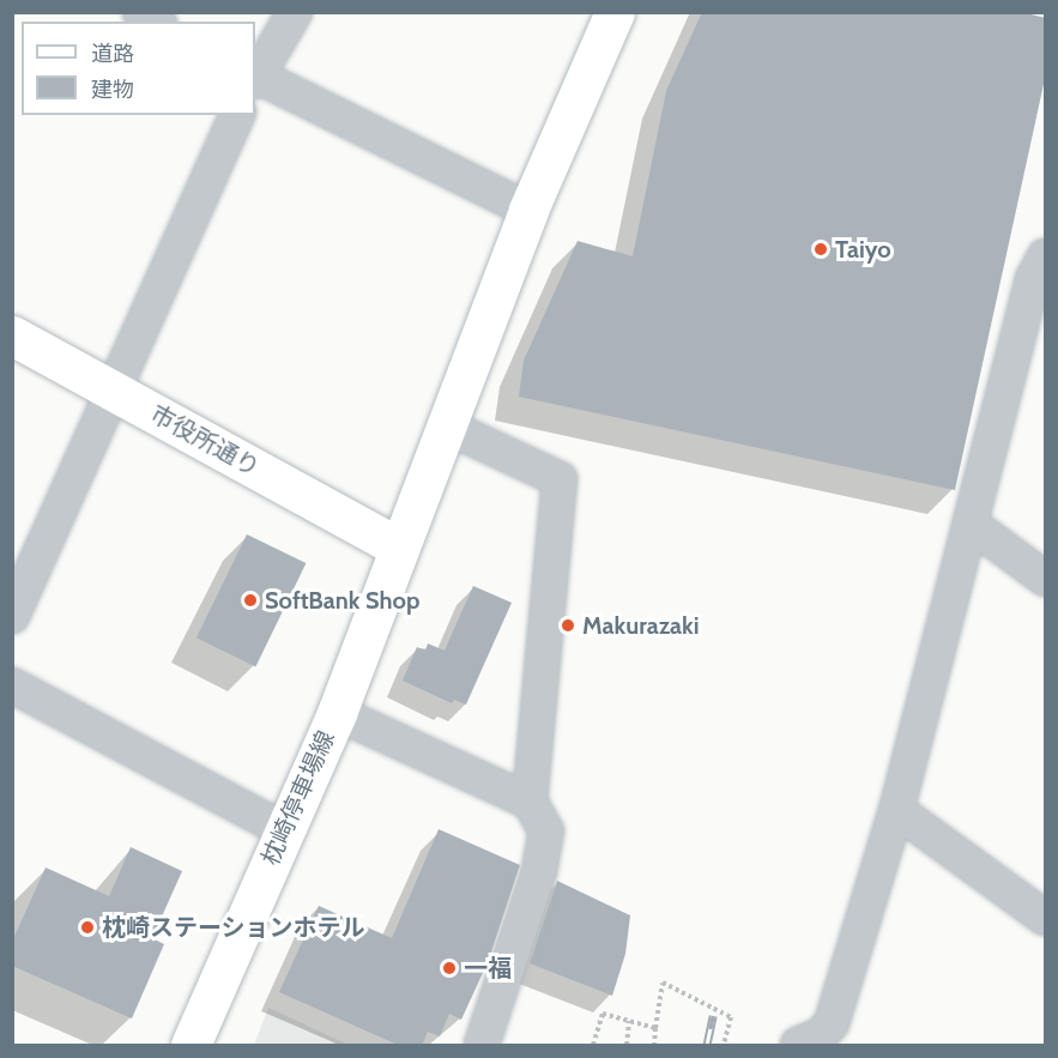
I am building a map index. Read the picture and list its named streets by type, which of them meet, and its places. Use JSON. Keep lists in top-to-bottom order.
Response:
{
  "streets": {
    "street": ["市役所通り", "枕崎停車場線"]
  },
  "crossings": [
    ["市役所通り", "枕崎停車場線"]
  ],
  "places": [
    "Taiyo",
    "SoftBank Shop",
    "Makurazaki",
    "枕崎ステーションホテル",
    "一福"
  ],
  "legend": ["道路", "建物"]
}
